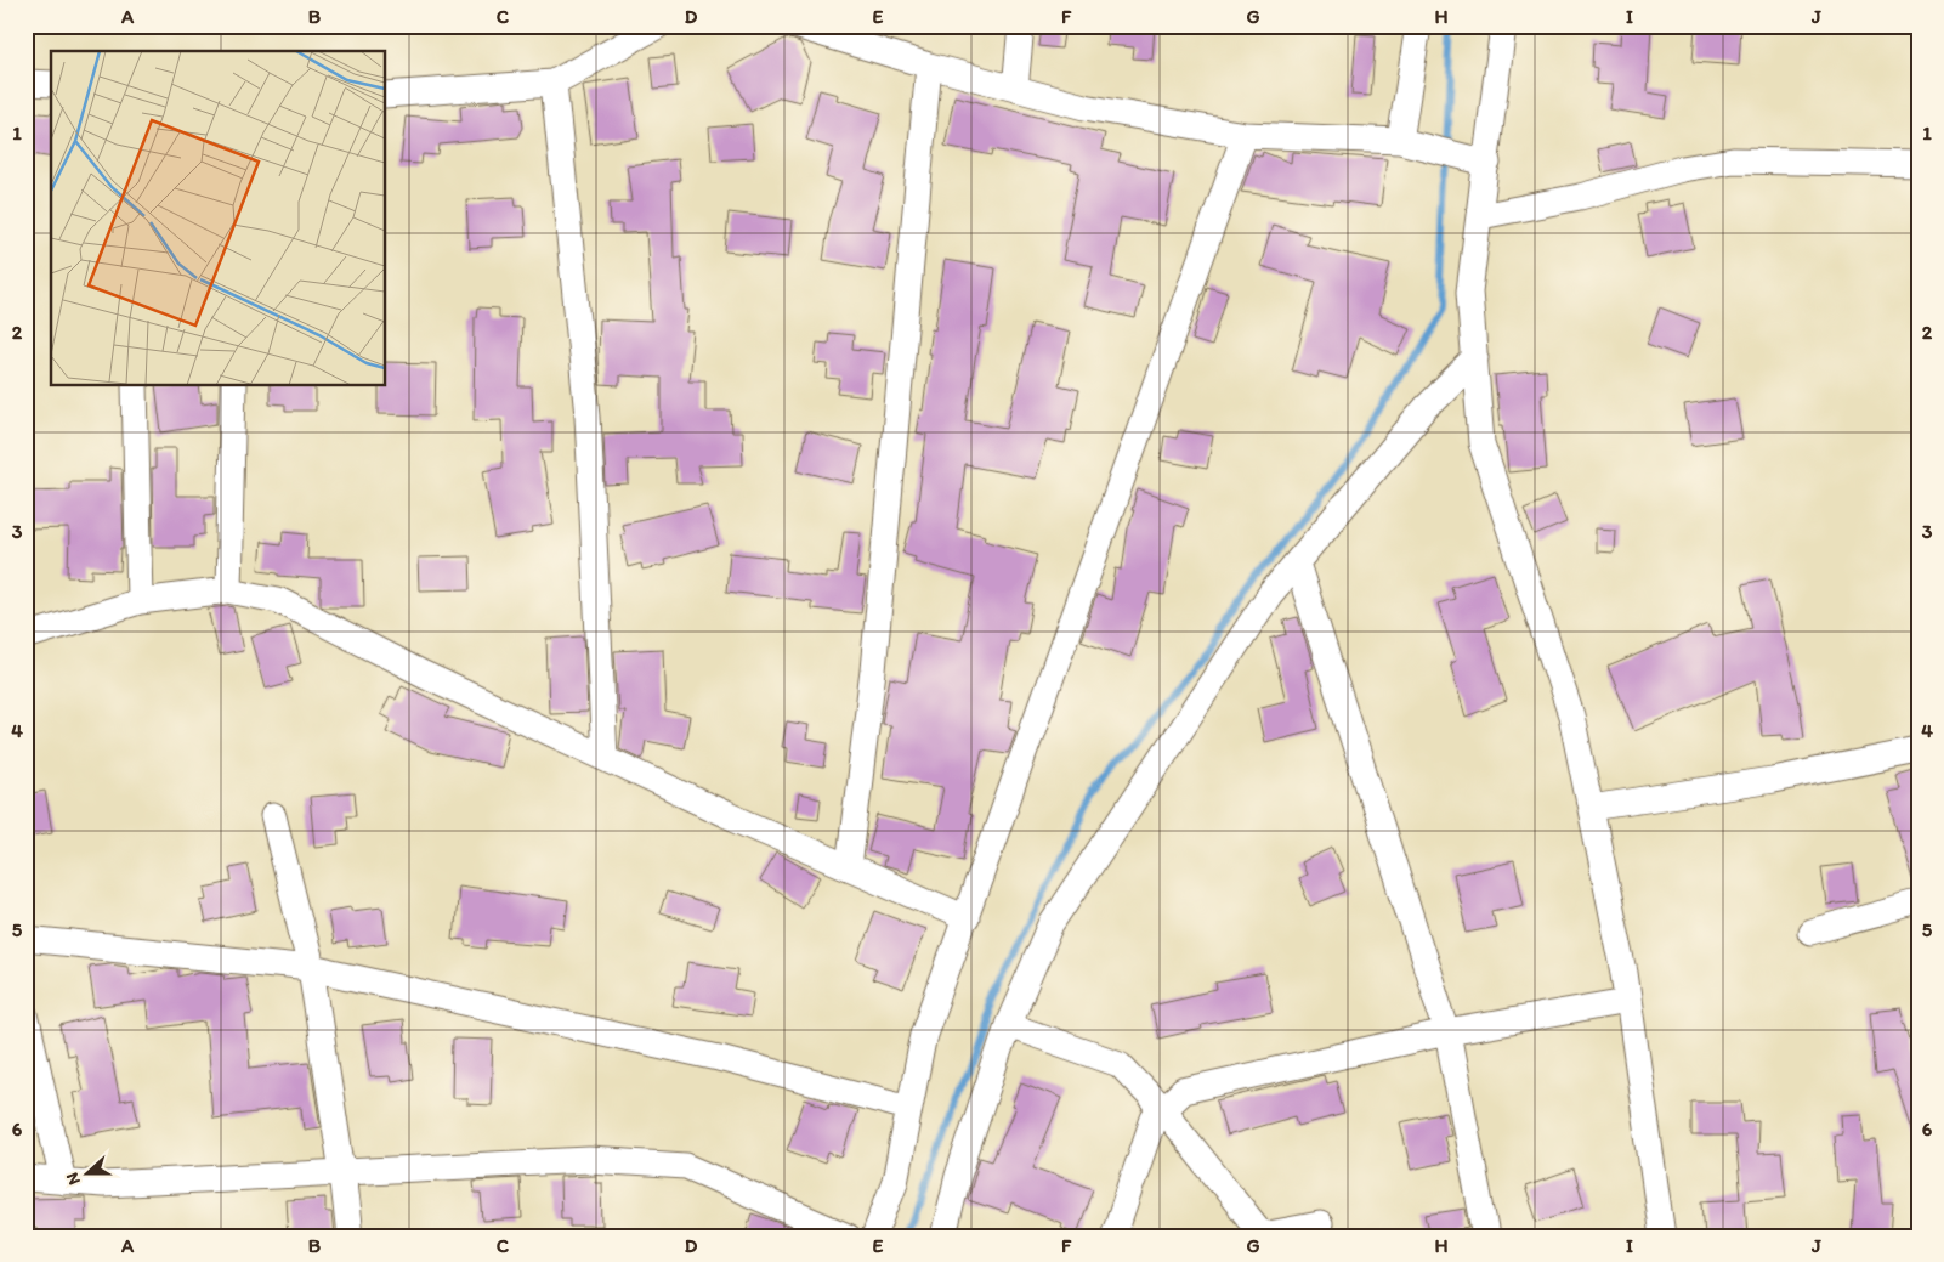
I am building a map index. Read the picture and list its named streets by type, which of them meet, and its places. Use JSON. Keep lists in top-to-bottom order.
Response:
{
  "north": "left",
  "grid": {
    "columns": [
      "A",
      "B",
      "C",
      "D",
      "E",
      "F",
      "G",
      "H",
      "I",
      "J"
    ],
    "rows": [
      "1",
      "2",
      "3",
      "4",
      "5",
      "6"
    ]
  }
}
